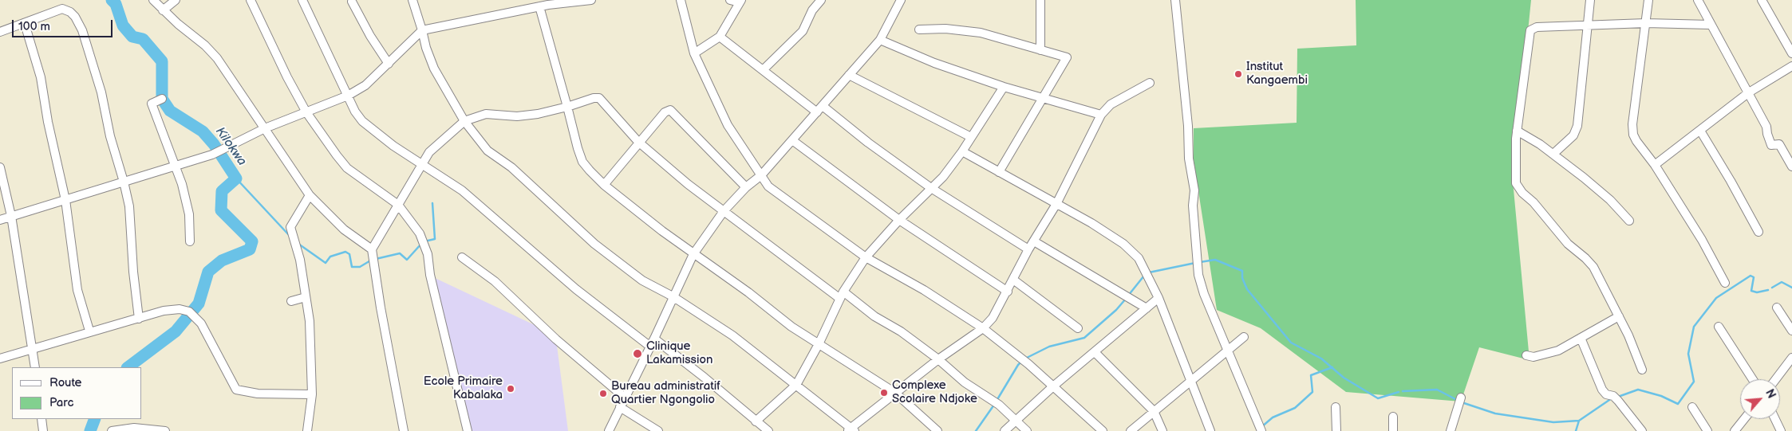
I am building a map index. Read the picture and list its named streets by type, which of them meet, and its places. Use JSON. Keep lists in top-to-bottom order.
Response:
{
  "water": ["Kilokwa"],
  "places": [
    "Institut Kangaembi",
    "Clinique Lakamission",
    "Ecole Primaire Kabalaka",
    "Complexe Scolaire Ndjoke",
    "Bureau administratif Quartier Ngongolio"
  ],
  "legend": ["Route", "Parc"],
  "scale_bar": "100 m",
  "north": "top right"
}
